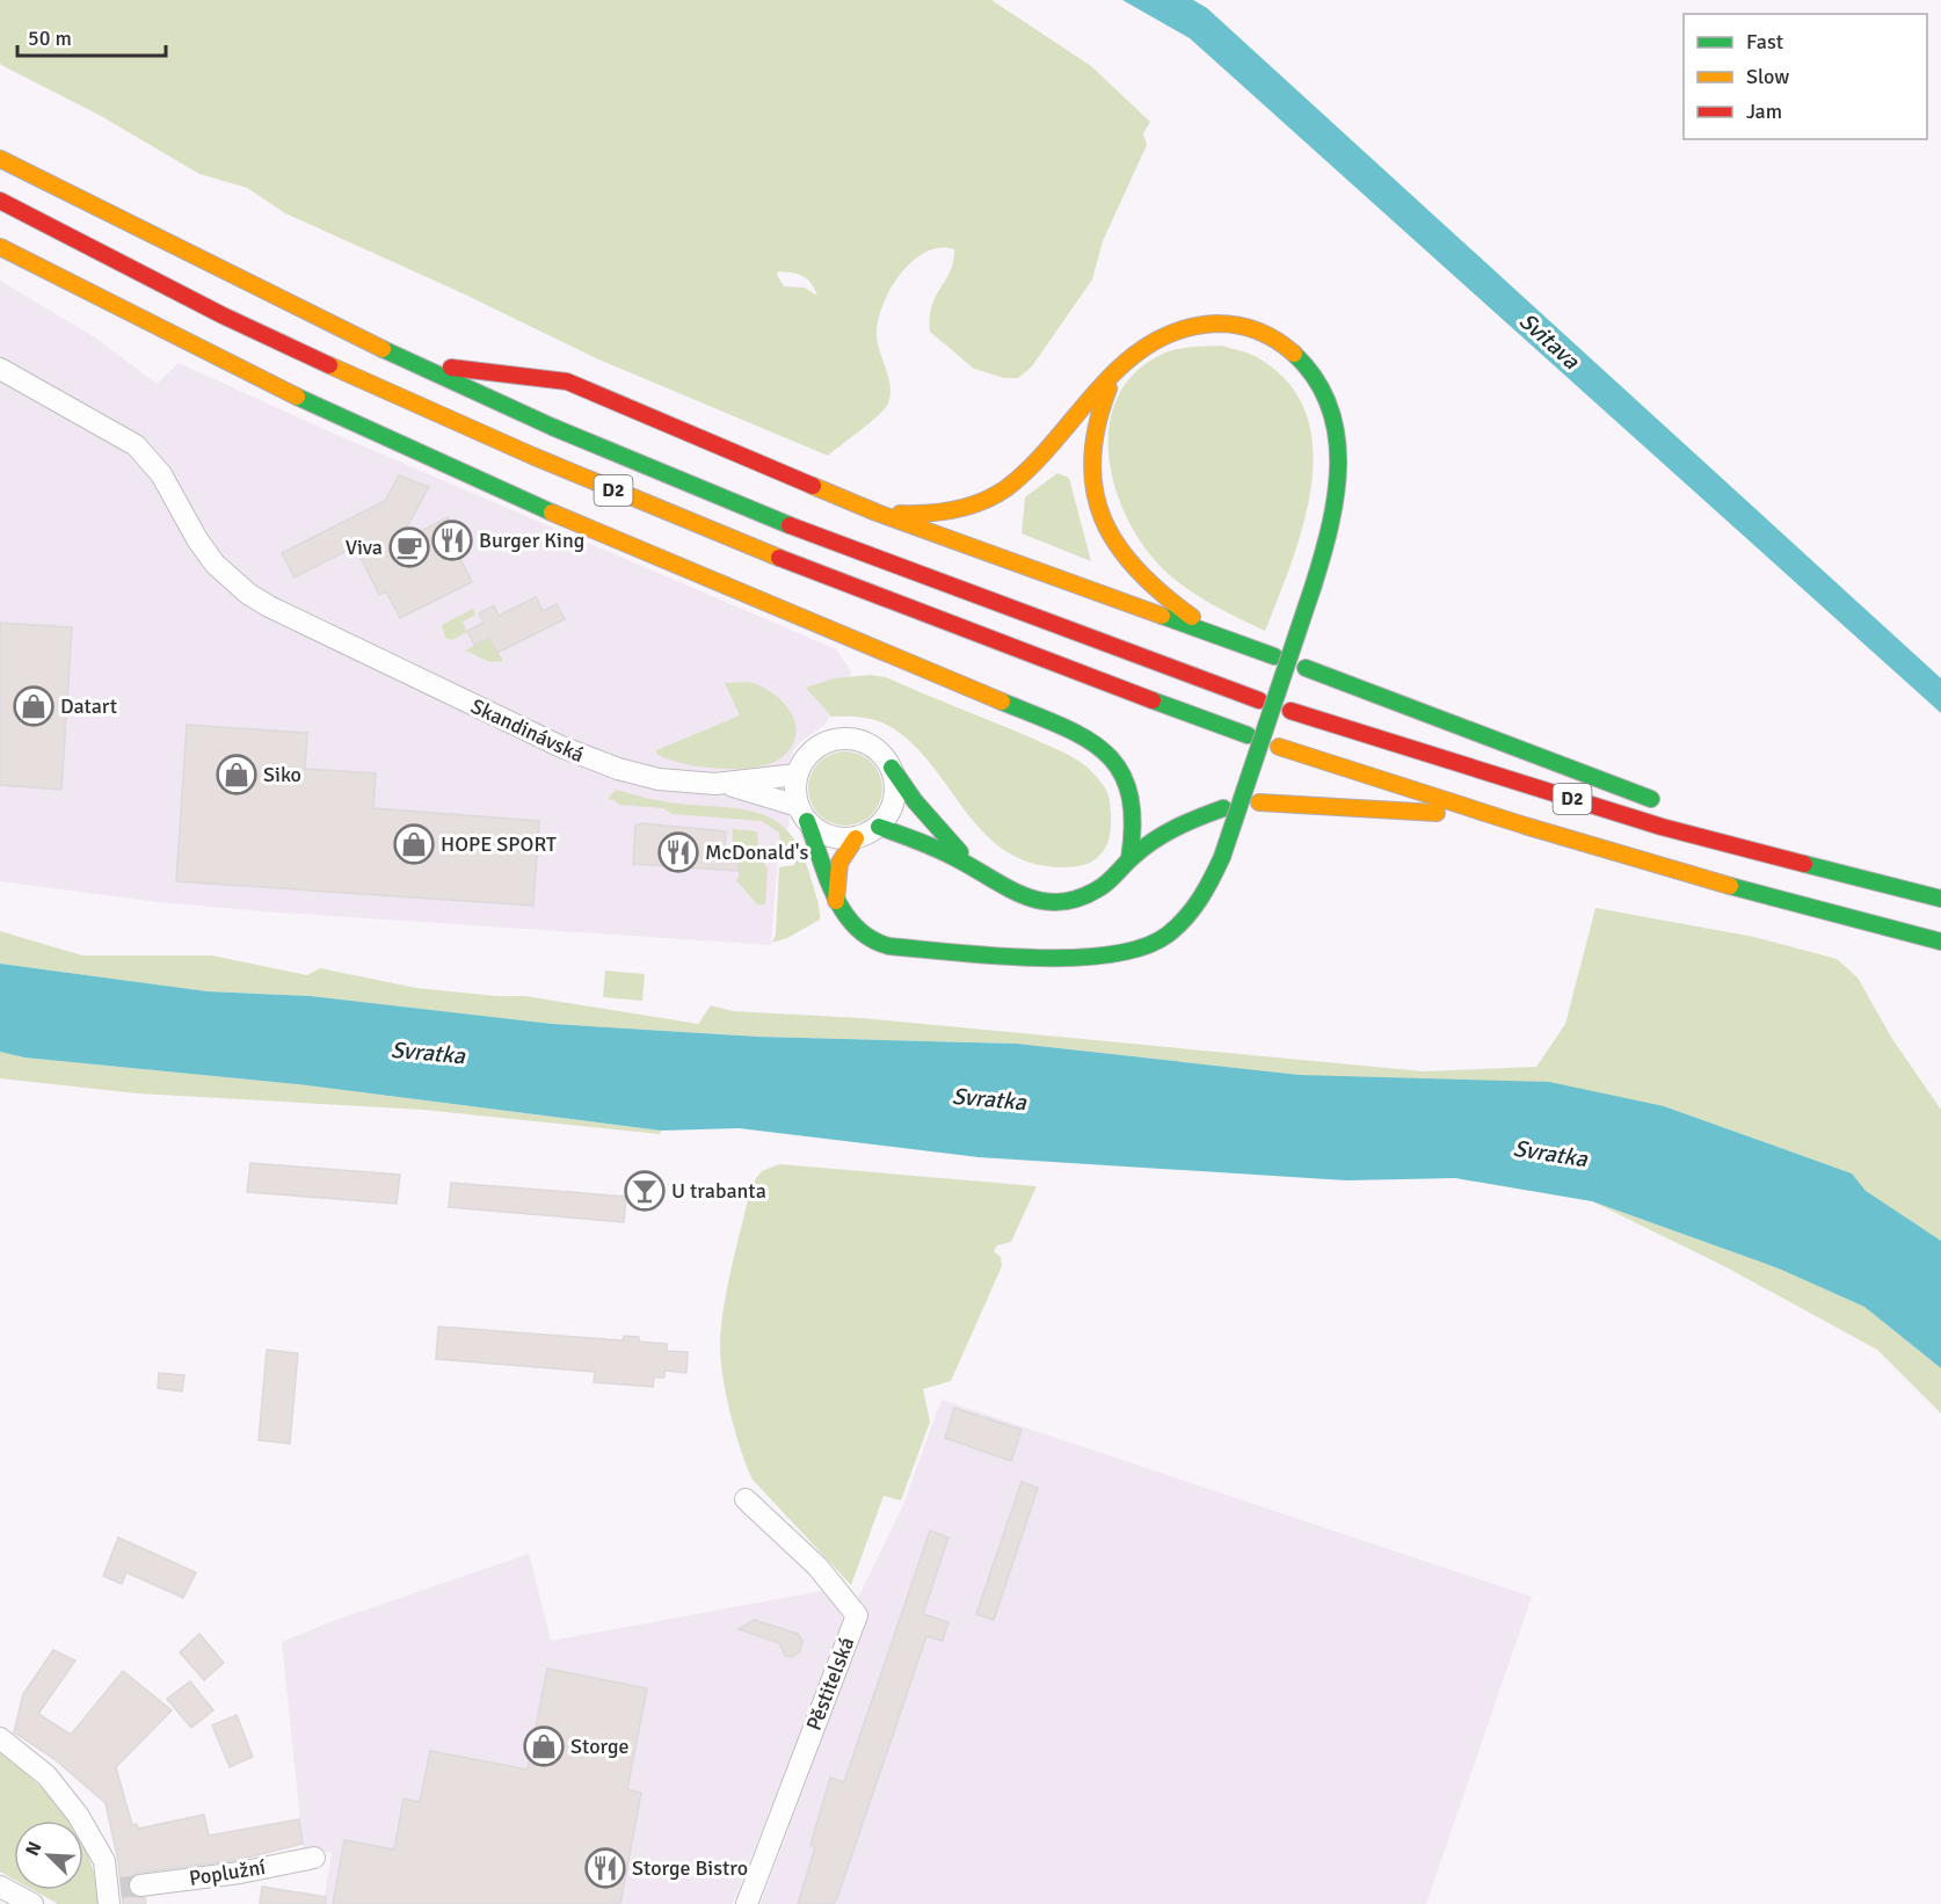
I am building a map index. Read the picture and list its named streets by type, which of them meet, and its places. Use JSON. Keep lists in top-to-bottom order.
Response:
{
  "streets": {
    "highway": ["D2"],
    "street": ["Skandinávská", "Pěstitelská", "Poplužní"]
  },
  "water": ["Svitava", "Svratka"],
  "places": {
    "restaurant": ["Burger King", "McDonald's", "Storge Bistro"],
    "cafe": ["Viva"],
    "shop": [
      "Datart",
      "Siko",
      "HOPE SPORT",
      "Storge"
    ],
    "bar": ["U trabanta"]
  },
  "legend": ["Fast", "Slow", "Jam"],
  "scale_bar": "50 m",
  "north": "top left"
}
